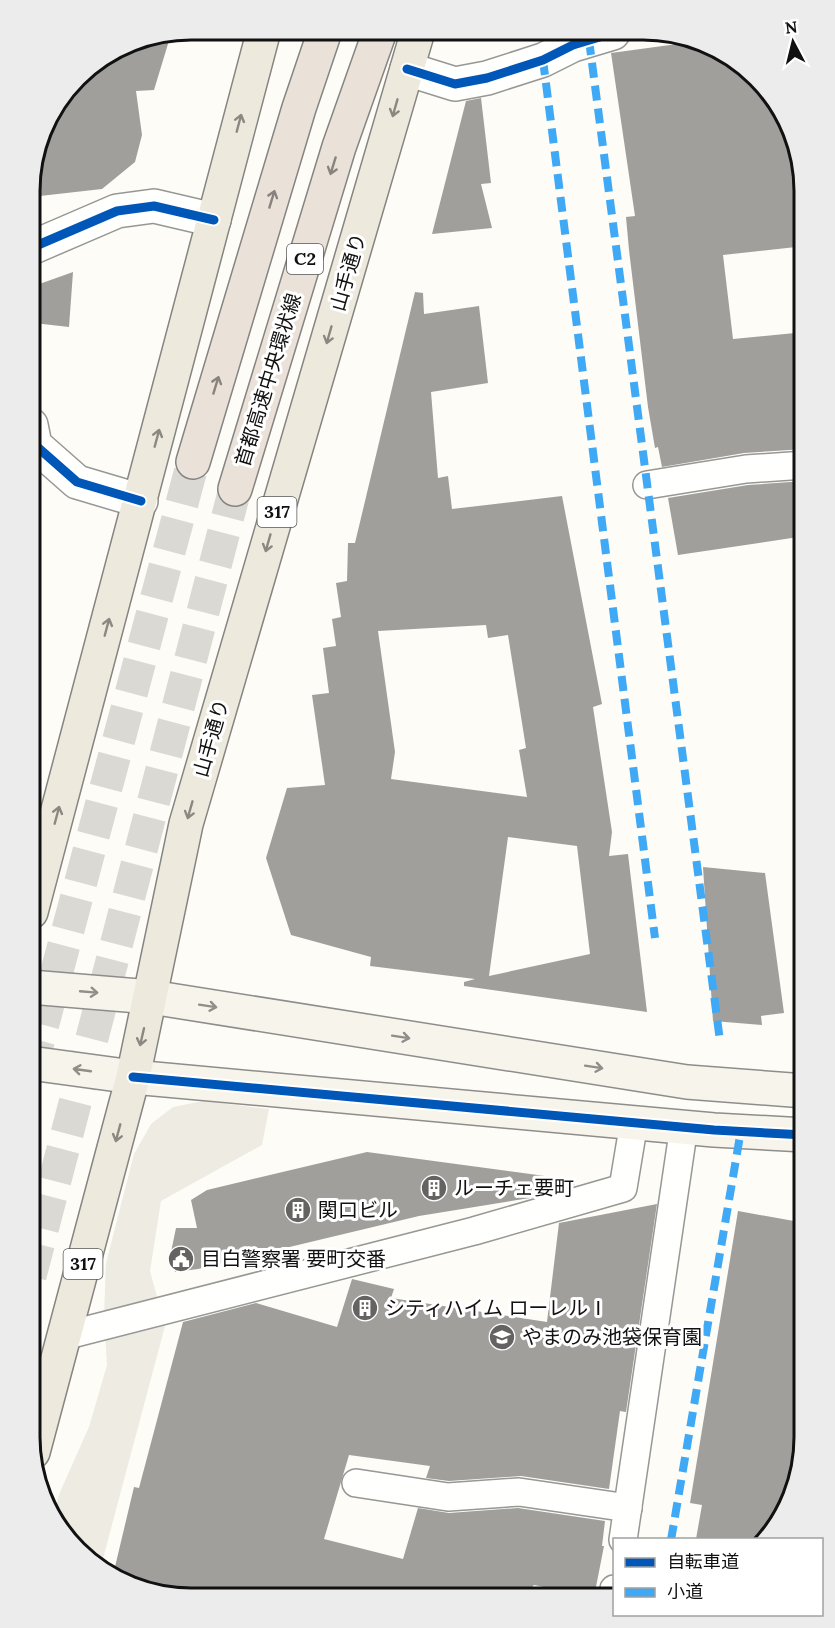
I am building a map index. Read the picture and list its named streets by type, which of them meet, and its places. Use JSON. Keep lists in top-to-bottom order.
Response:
{
  "streets": {
    "highway": ["C2", "首都高速中央環状線"],
    "main road": ["山手通り", "317"]
  },
  "places": {
    "building": ["ルーチェ要町", "関口ビル", "シティハイム ローレルⅠ"],
    "public building": ["目白警察署 要町交番"],
    "school or university": ["やまのみ池袋保育園"]
  },
  "legend": ["自転車道", "小道"],
  "north": "top"
}
